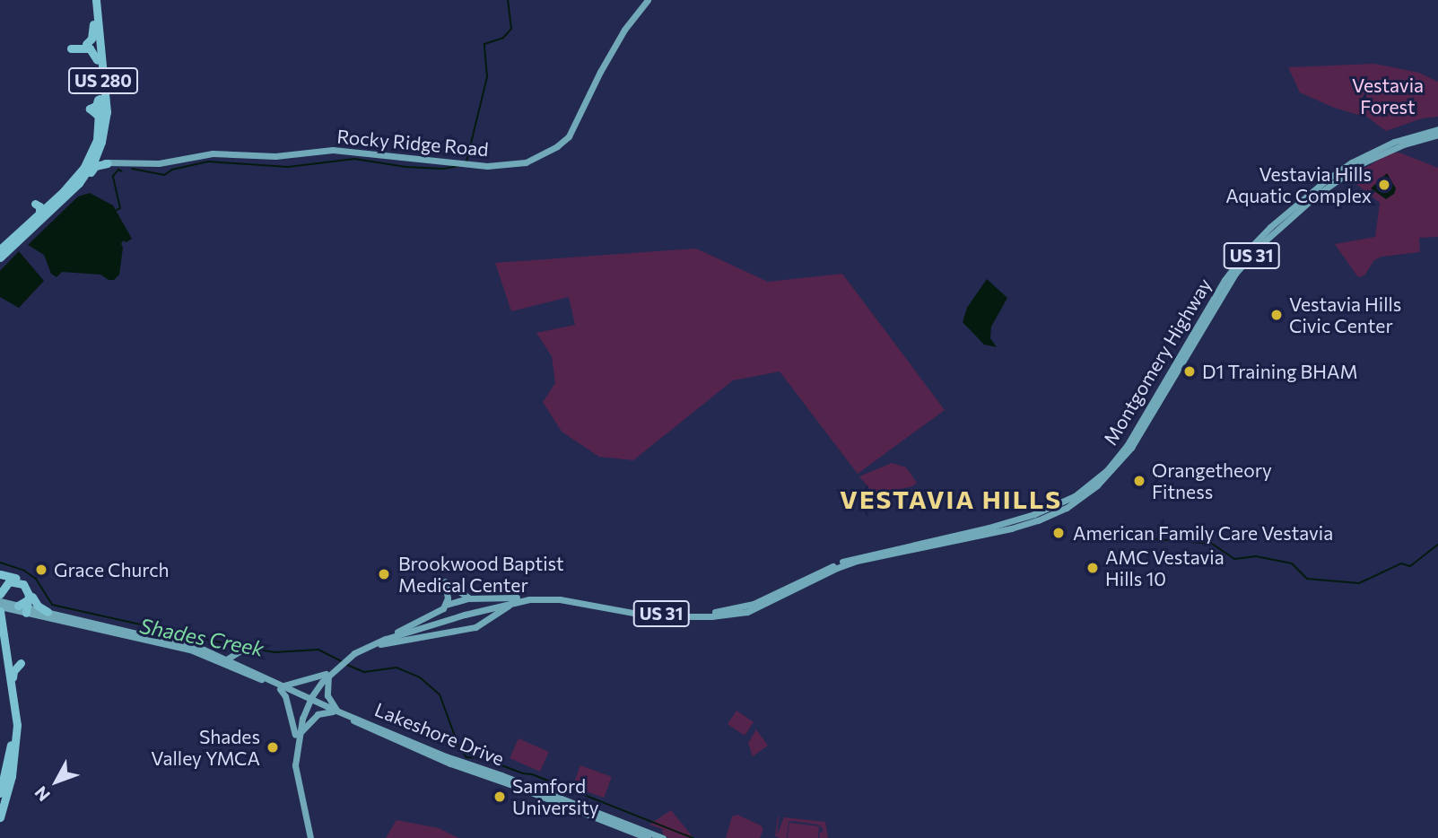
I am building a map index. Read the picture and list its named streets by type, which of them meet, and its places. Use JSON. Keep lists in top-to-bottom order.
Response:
{
  "streets": {
    "highway": ["US 280"],
    "main road": [
      "Rocky Ridge Road",
      "US 31",
      "Montgomery Highway",
      "Lakeshore Drive"
    ]
  },
  "crossings": [
    ["US 280", "Rocky Ridge Road"],
    ["Montgomery Highway", "Lakeshore Drive"]
  ],
  "districts": ["VESTAVIA HILLS"],
  "water": ["Shades Creek"],
  "parks": ["Vestavia Forest"],
  "places": [
    "Vestavia Hills Aquatic Complex",
    "Vestavia Hills Civic Center",
    "D1 Training BHAM",
    "Orangetheory Fitness",
    "American Family Care Vestavia",
    "AMC Vestavia Hills 10",
    "Grace Church",
    "Brookwood Baptist Medical Center",
    "Shades Valley YMCA",
    "Samford University"
  ],
  "north": "bottom left"
}
